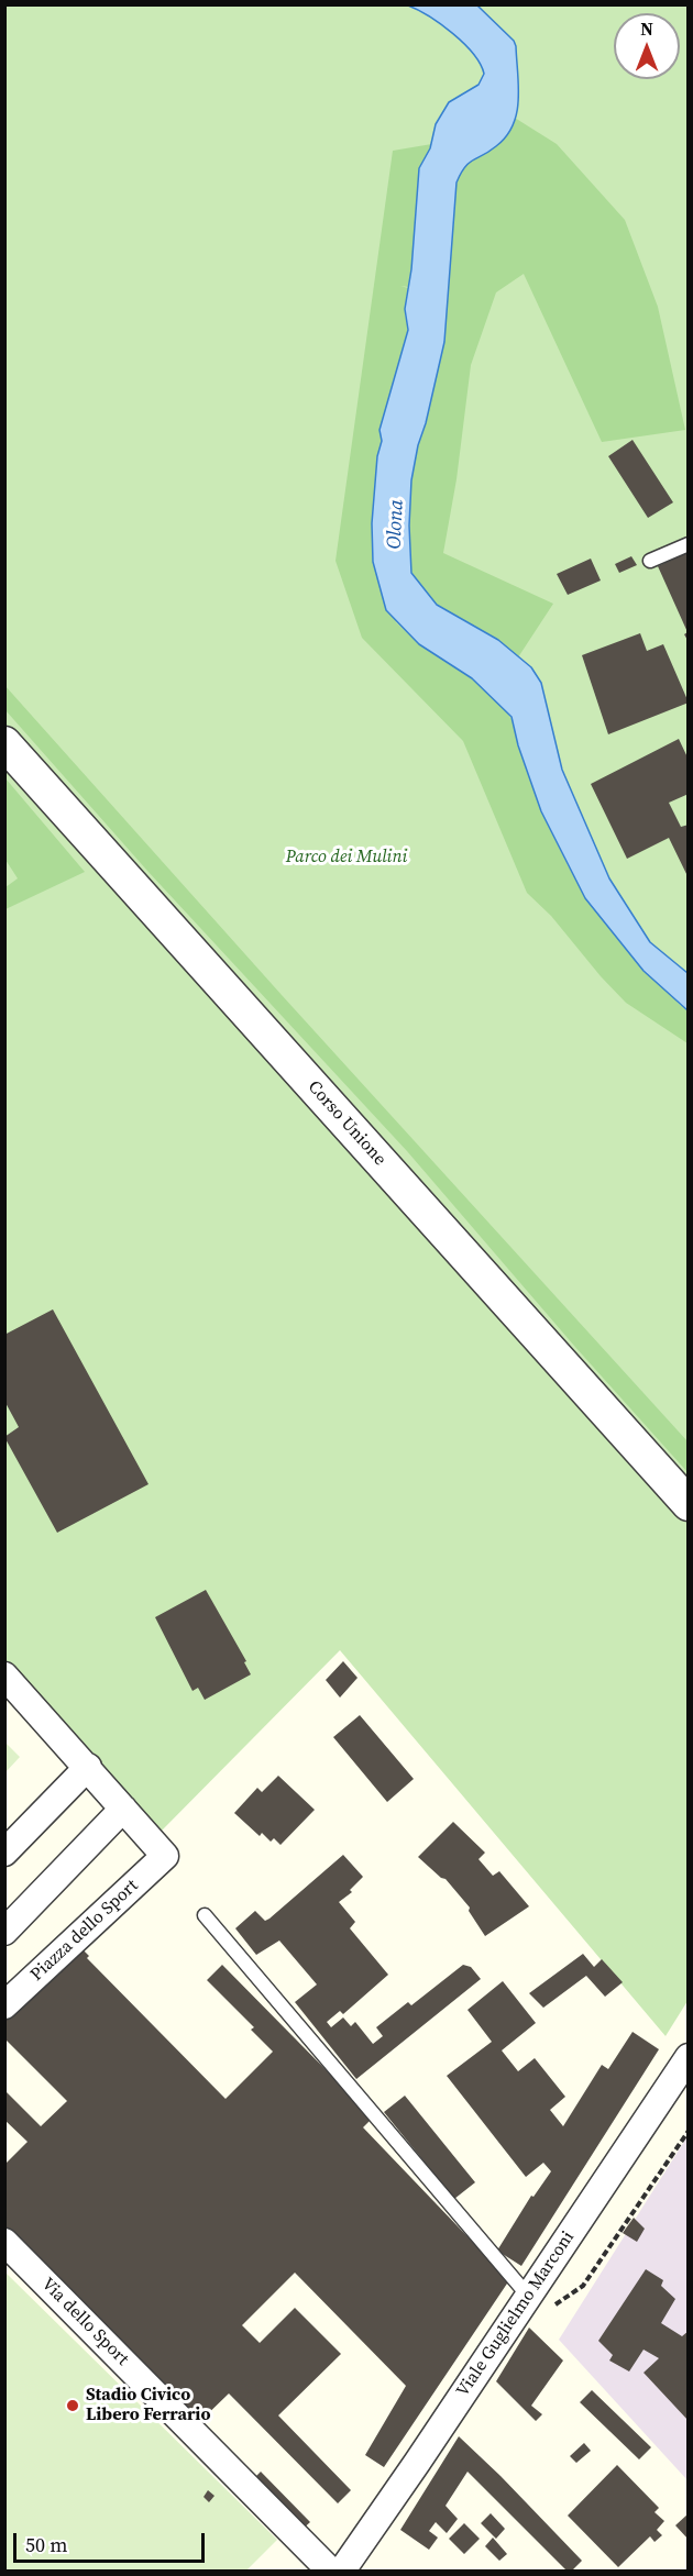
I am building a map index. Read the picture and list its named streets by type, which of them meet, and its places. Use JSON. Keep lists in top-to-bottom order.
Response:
{
  "streets": {
    "street": [
      "Corso Unione",
      "Piazza dello Sport",
      "Viale Guglielmo Marconi",
      "Via dello Sport"
    ]
  },
  "water": ["Olona"],
  "parks": ["Parco dei Mulini"],
  "places": ["Stadio Civico Libero Ferrario"],
  "scale_bar": "50 m",
  "north": "top"
}
